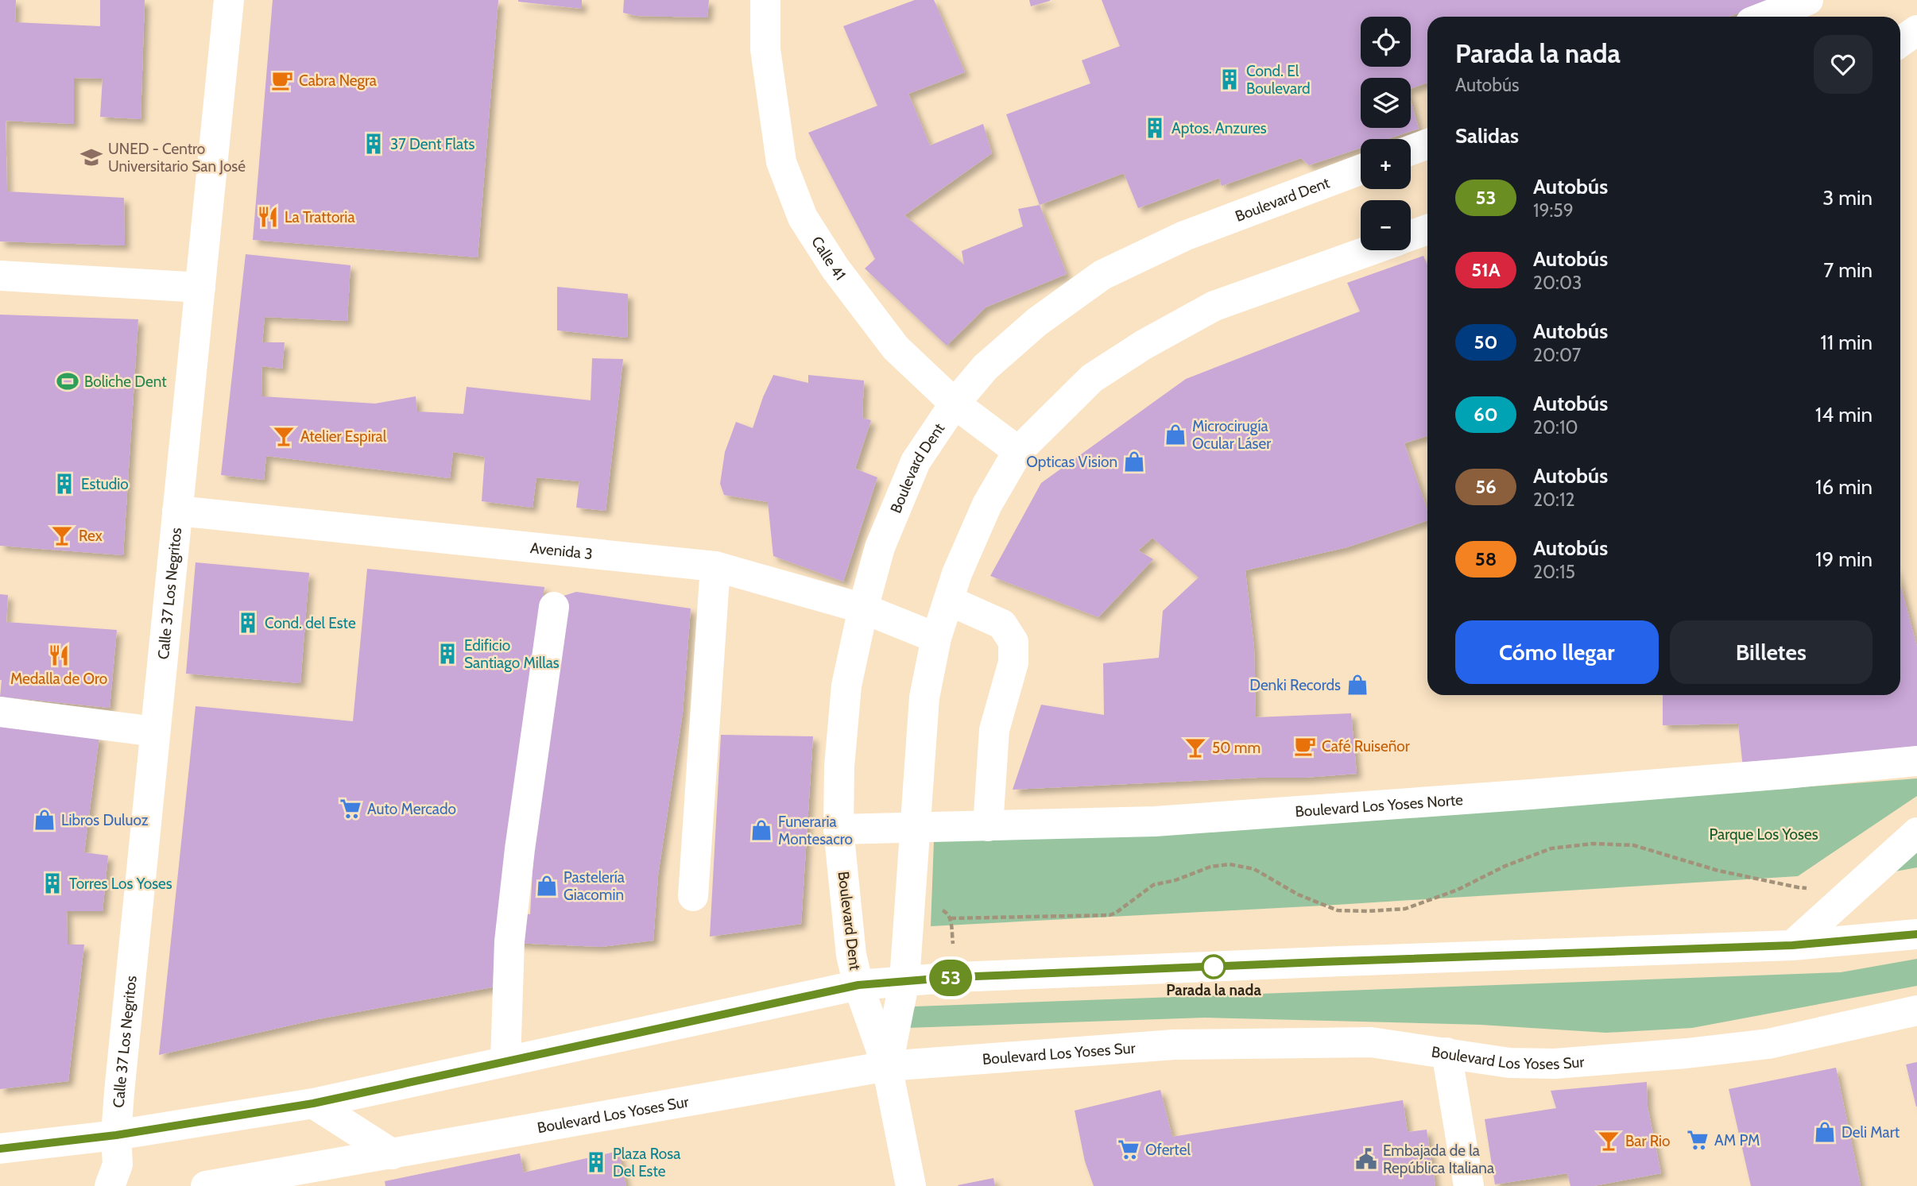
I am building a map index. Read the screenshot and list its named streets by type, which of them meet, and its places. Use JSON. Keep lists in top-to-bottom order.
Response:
{
  "streets": {
    "main road": [
      "Boulevard Dent",
      "Calle 41",
      "Avenida 3",
      "Calle 37 Los Negritos",
      "Boulevard Los Yoses Norte",
      "Boulevard Los Yoses Sur"
    ]
  },
  "crossings": [
    ["Boulevard Dent", "Calle 41"],
    ["Boulevard Dent", "Avenida 3"],
    ["Boulevard Dent", "Boulevard Los Yoses Norte"],
    ["Boulevard Dent", "Boulevard Los Yoses Sur"],
    ["Avenida 3", "Calle 37 Los Negritos"]
  ],
  "parks": ["Parque Los Yoses"],
  "places": {
    "building": [
      "Cond. El Boulevard",
      "Aptos. Anzures",
      "37 Dent Flats",
      "Estudio",
      "Cond. del Este",
      "Edificio Santiago Millas",
      "Torres Los Yoses",
      "Plaza Rosa Del Este"
    ],
    "cafe": ["Cabra Negra", "Café Ruiseñor"],
    "school or university": ["UNED - Centro Universitario San José"],
    "restaurant": ["La Trattoria", "Medalla de Oro"],
    "sports": ["Boliche Dent"],
    "shop": [
      "Microcirugía Ocular Láser",
      "Opticas Vision",
      "Denki Records",
      "Libros Duluoz",
      "Funeraria Montesacro",
      "Pastelería Giacomin",
      "Deli Mart"
    ],
    "bar": [
      "Atelier Espiral",
      "Rex",
      "50 mm",
      "Bar Rio"
    ],
    "supermarket": ["Auto Mercado", "AM PM", "Ofertel"],
    "other": ["Parada la nada"],
    "public building": ["Embajada de la República Italiana"]
  },
  "lines": ["bus line 53"],
  "page": {
    "on_map": "53",
    "map_buttons": ["+", "−"],
    "heading": [
      ["Parada la nada", "Autobús"],
      "Salidas"
    ],
    "list": [
      {
        "mark": "53",
        "name": "Autobús",
        "note": "19:59",
        "value": "3 min"
      },
      {
        "mark": "51A",
        "name": "Autobús",
        "note": "20:03",
        "value": "7 min"
      },
      {
        "mark": "50",
        "name": "Autobús",
        "note": "20:07",
        "value": "11 min"
      },
      {
        "mark": "60",
        "name": "Autobús",
        "note": "20:10",
        "value": "14 min"
      },
      {
        "mark": "56",
        "name": "Autobús",
        "note": "20:12",
        "value": "16 min"
      },
      {
        "mark": "58",
        "name": "Autobús",
        "note": "20:15",
        "value": "19 min"
      }
    ],
    "buttons": ["Cómo llegar", "Billetes"]
  }
}
